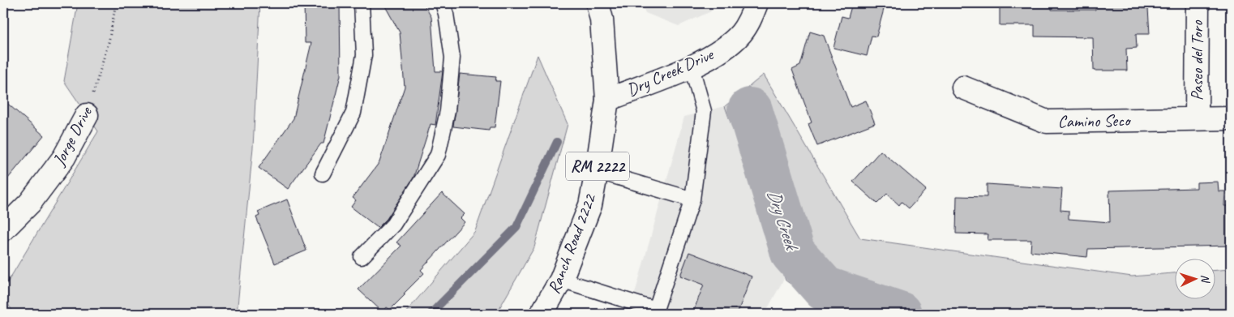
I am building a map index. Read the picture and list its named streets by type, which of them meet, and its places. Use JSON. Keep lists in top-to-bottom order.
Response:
{
  "streets": {
    "street": [
      "Paseo del Toro",
      "Dry Creek Drive",
      "Camino Seco",
      "Jorge Drive",
      "RM 2222",
      "Ranch Road 2222"
    ]
  },
  "crossings": [
    ["Paseo del Toro", "Camino Seco"],
    ["Dry Creek Drive", "Ranch Road 2222"]
  ],
  "water": ["Dry Creek"],
  "north": "right"
}
